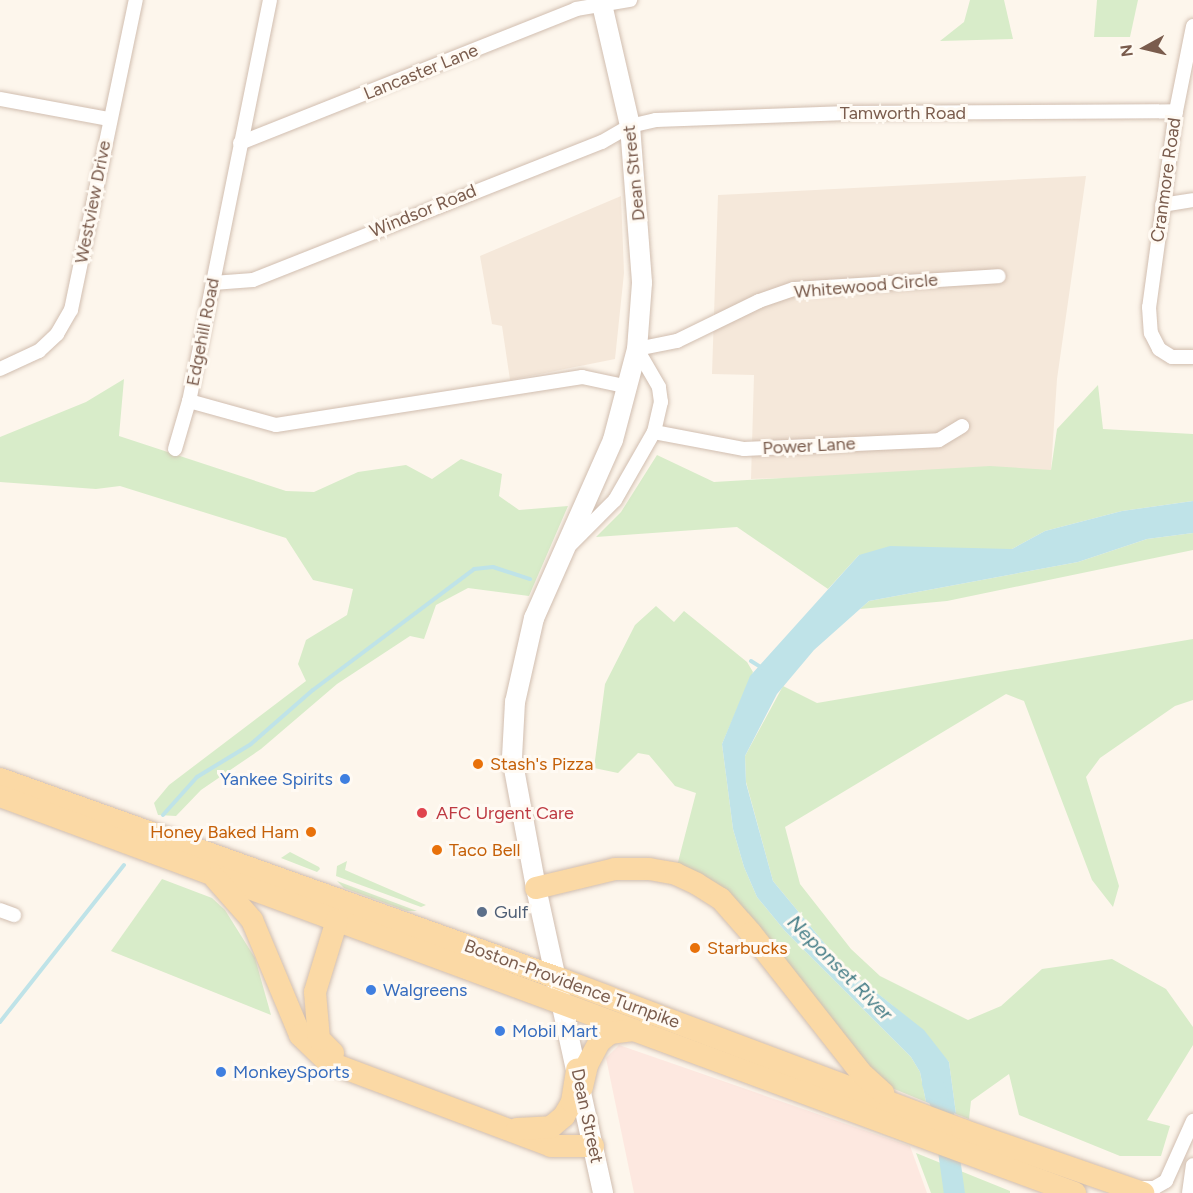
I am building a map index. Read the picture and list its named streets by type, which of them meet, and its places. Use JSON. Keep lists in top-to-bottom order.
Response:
{
  "streets": {
    "main road": ["Dean Street", "Boston-Providence Turnpike"],
    "street": [
      "Lancaster Lane",
      "Tamworth Road",
      "Cranmore Road",
      "Westview Drive",
      "Windsor Road",
      "Whitewood Circle",
      "Edgehill Road",
      "Power Lane"
    ]
  },
  "crossings": [
    ["Lancaster Lane", "Dean Street"],
    ["Lancaster Lane", "Edgehill Road"],
    ["Tamworth Road", "Dean Street"],
    ["Tamworth Road", "Cranmore Road"],
    ["Tamworth Road", "Windsor Road"],
    ["Dean Street", "Windsor Road"],
    ["Dean Street", "Whitewood Circle"],
    ["Dean Street", "Edgehill Road"],
    ["Dean Street", "Power Lane"],
    ["Dean Street", "Boston-Providence Turnpike"],
    ["Windsor Road", "Edgehill Road"]
  ],
  "water": ["Neponset River"],
  "places": [
    "Stash's Pizza",
    "Yankee Spirits",
    "AFC Urgent Care",
    "Honey Baked Ham",
    "Taco Bell",
    "Gulf",
    "Starbucks",
    "Walgreens",
    "Mobil Mart",
    "MonkeySports"
  ],
  "north": "left"
}
